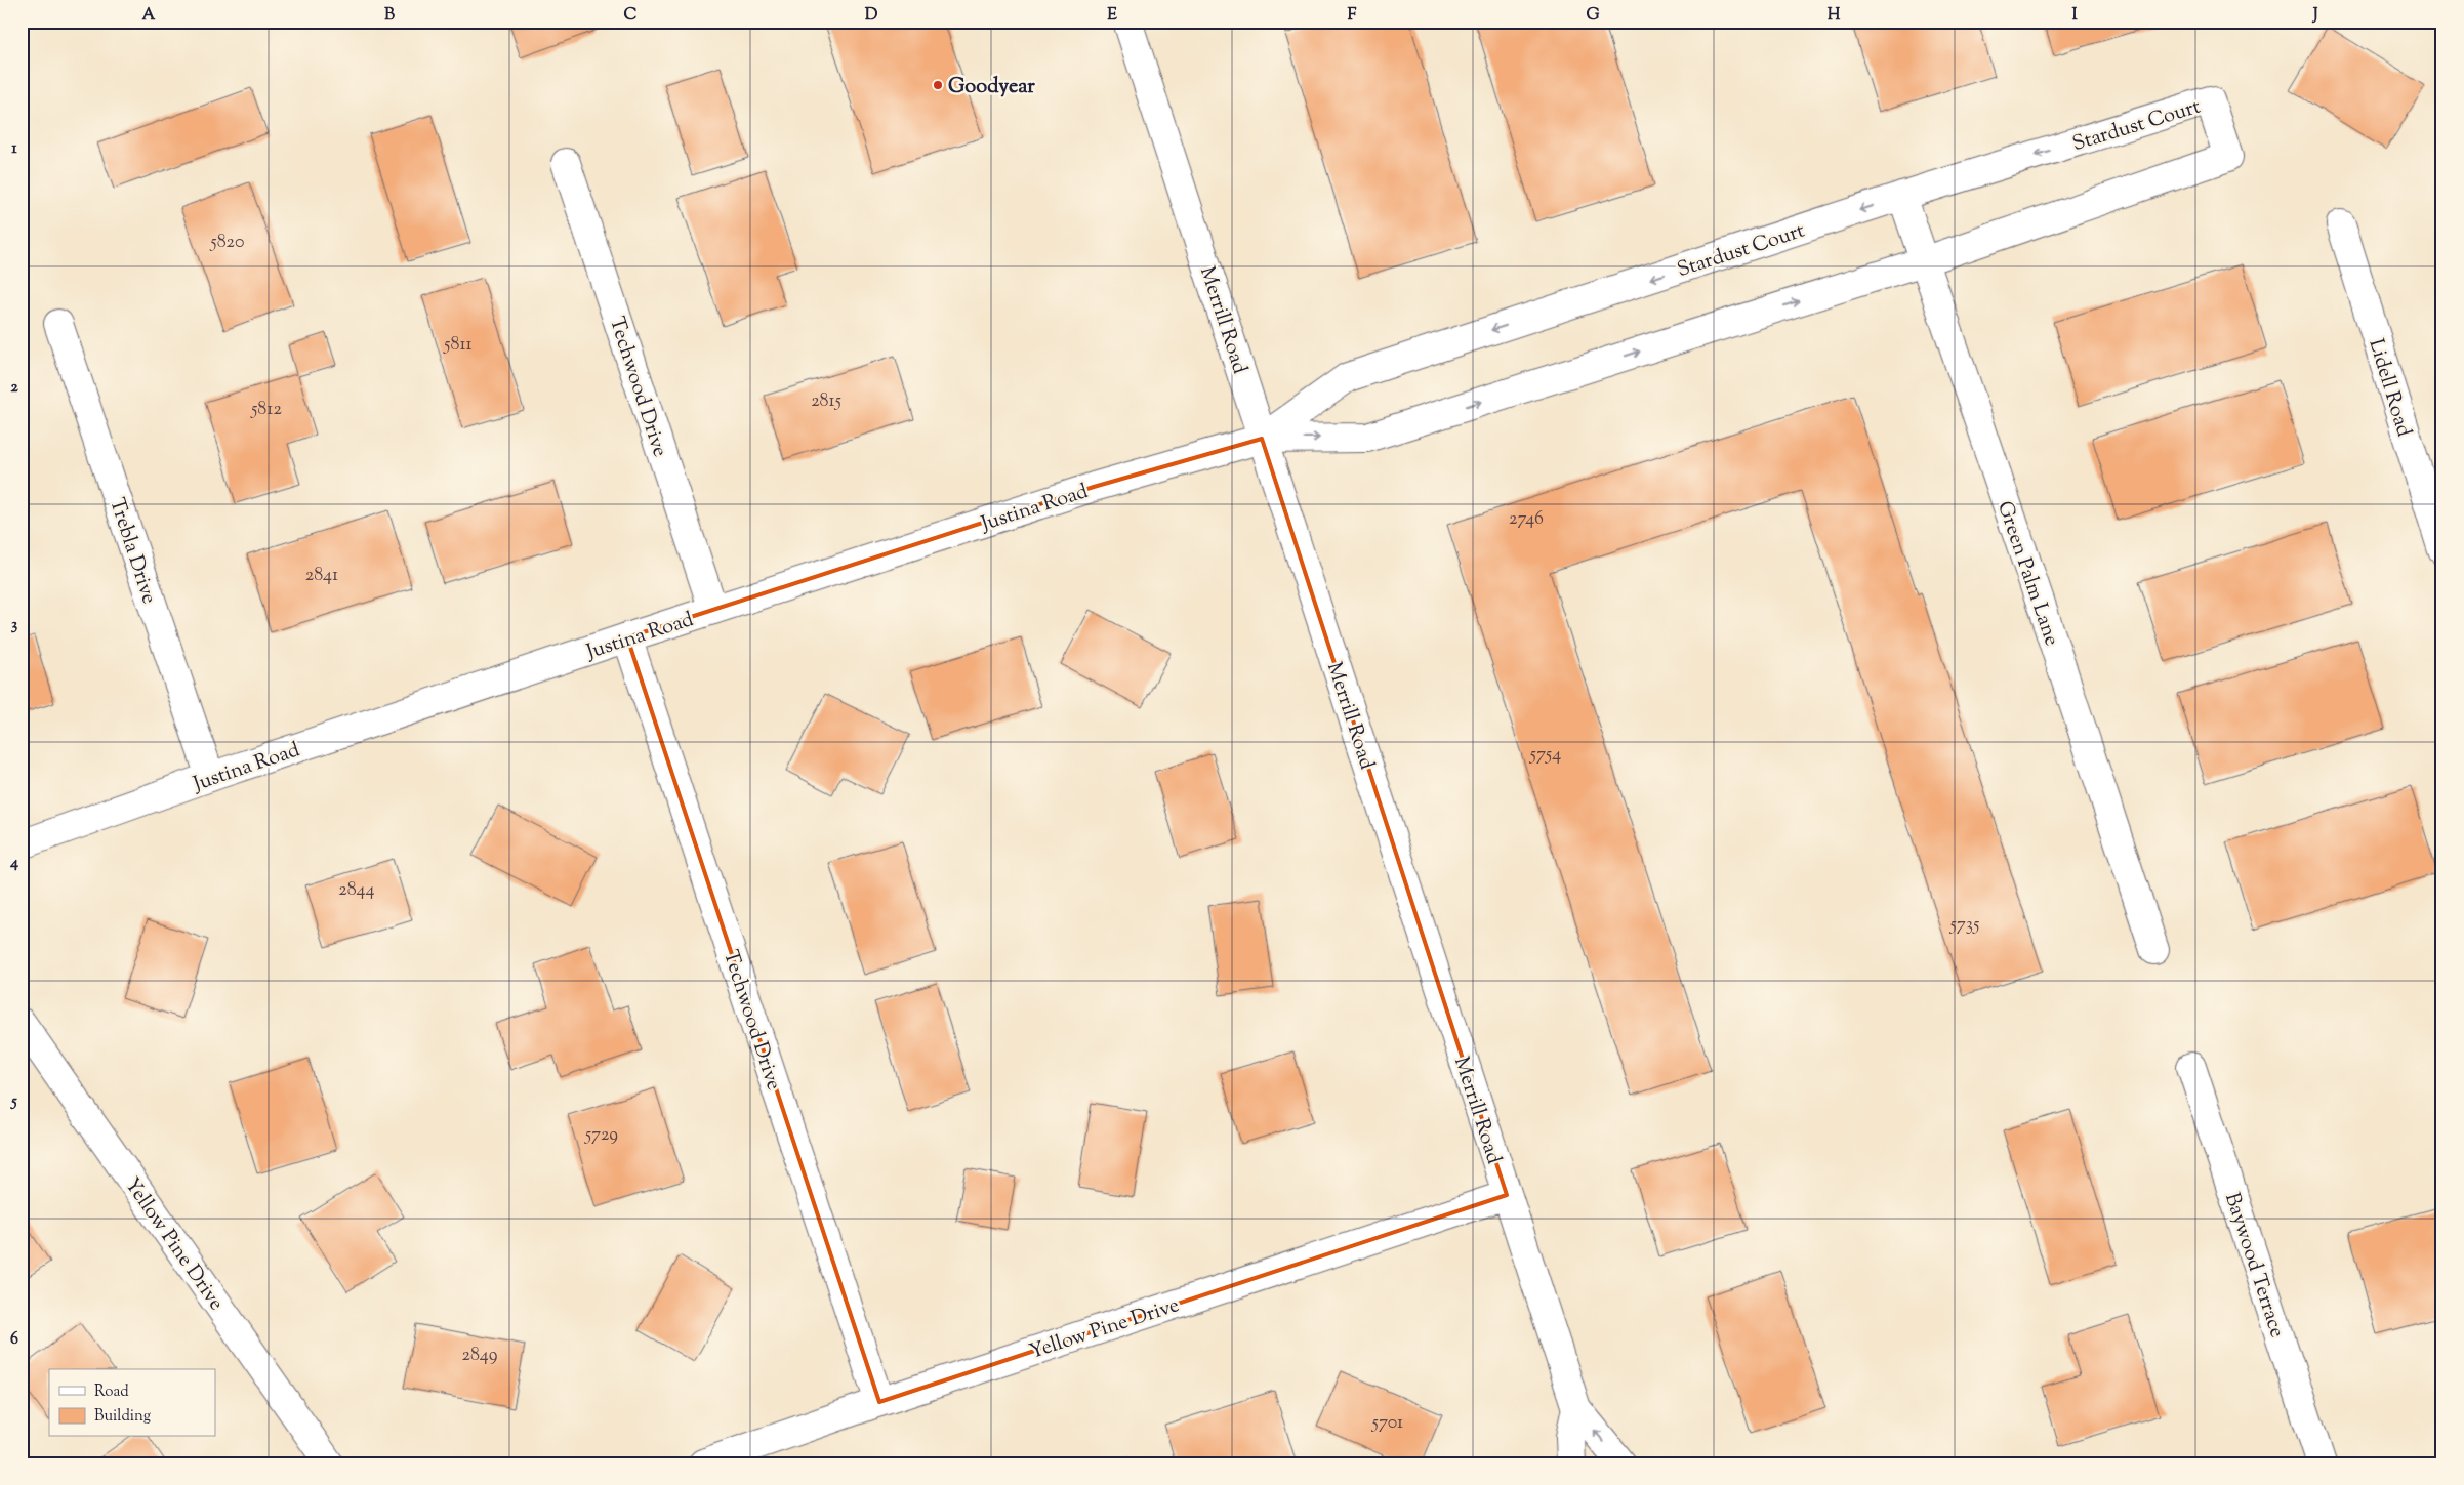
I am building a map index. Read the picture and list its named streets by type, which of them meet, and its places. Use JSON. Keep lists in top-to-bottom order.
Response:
{
  "streets": {
    "street": [
      "Stardust Court",
      "Merrill Road",
      "Techwood Drive",
      "Lidell Road",
      "Justina Road",
      "Trebla Drive",
      "Green Palm Lane",
      "Yellow Pine Drive",
      "Baywood Terrace"
    ]
  },
  "crossings": [
    ["Stardust Court", "Merrill Road"],
    ["Stardust Court", "Justina Road"],
    ["Stardust Court", "Green Palm Lane"],
    ["Merrill Road", "Justina Road"],
    ["Merrill Road", "Yellow Pine Drive"],
    ["Techwood Drive", "Justina Road"],
    ["Techwood Drive", "Yellow Pine Drive"],
    ["Justina Road", "Trebla Drive"]
  ],
  "places": ["Goodyear"],
  "house_numbers": [
    "5820",
    "5811",
    "2815",
    "5812",
    "2746",
    "2841",
    "5754",
    "2844",
    "5735",
    "5729",
    "2849",
    "5701"
  ],
  "legend": ["Road", "Building"],
  "grid": {
    "columns": [
      "A",
      "B",
      "C",
      "D",
      "E",
      "F",
      "G",
      "H",
      "I",
      "J"
    ],
    "rows": [
      "1",
      "2",
      "3",
      "4",
      "5",
      "6"
    ]
  }
}
